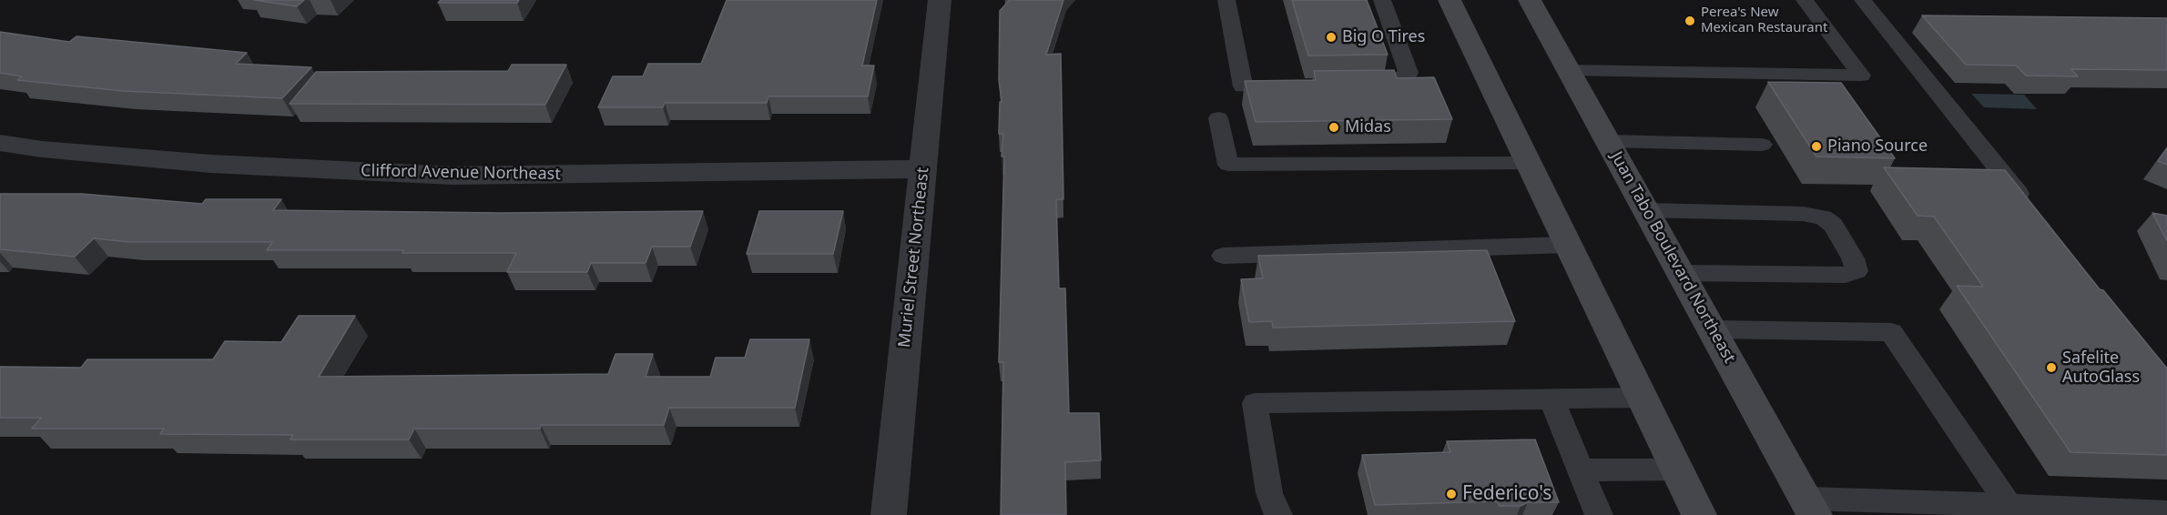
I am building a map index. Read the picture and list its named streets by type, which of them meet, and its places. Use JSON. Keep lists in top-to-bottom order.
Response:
{
  "streets": {
    "main road": ["Juan Tabo Boulevard Northeast"],
    "street": ["Clifford Avenue Northeast", "Muriel Street Northeast"]
  },
  "crossings": [
    ["Clifford Avenue Northeast", "Muriel Street Northeast"]
  ],
  "places": [
    "Perea's New Mexican Restaurant",
    "Big O Tires",
    "Midas",
    "Piano Source",
    "Safelite AutoGlass",
    "Federico's"
  ]
}
